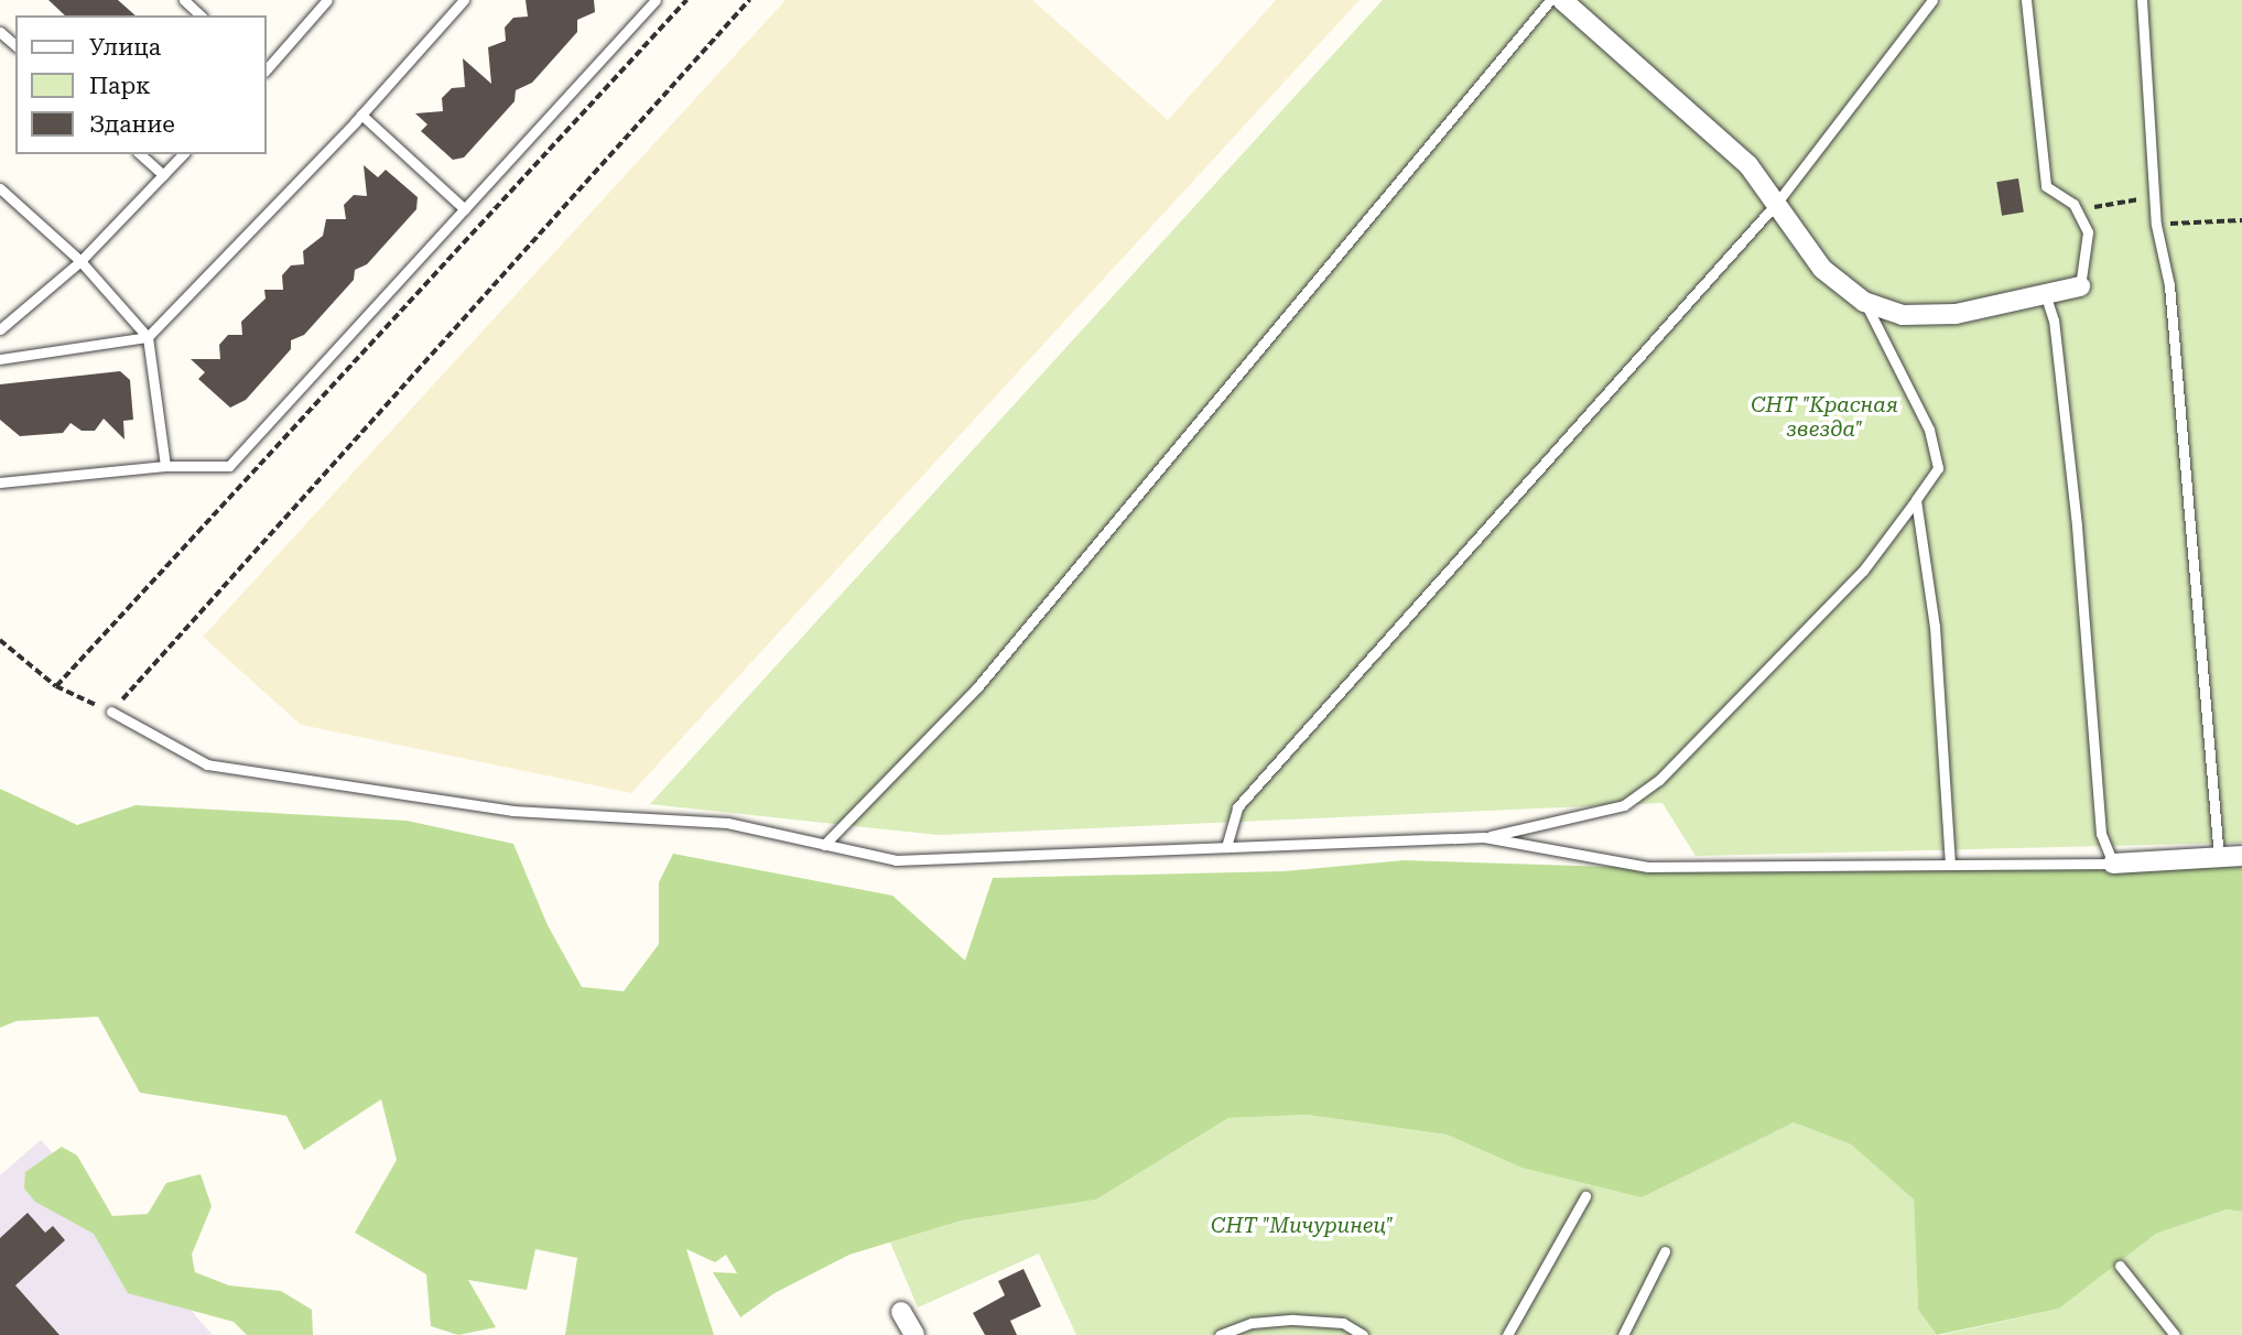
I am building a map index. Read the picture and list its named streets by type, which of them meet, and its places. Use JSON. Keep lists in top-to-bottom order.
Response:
{
  "parks": ["СНТ \"Красная звезда\"", "СНТ \"Мичуринец\""],
  "legend": ["Улица", "Парк", "Здание"]
}
